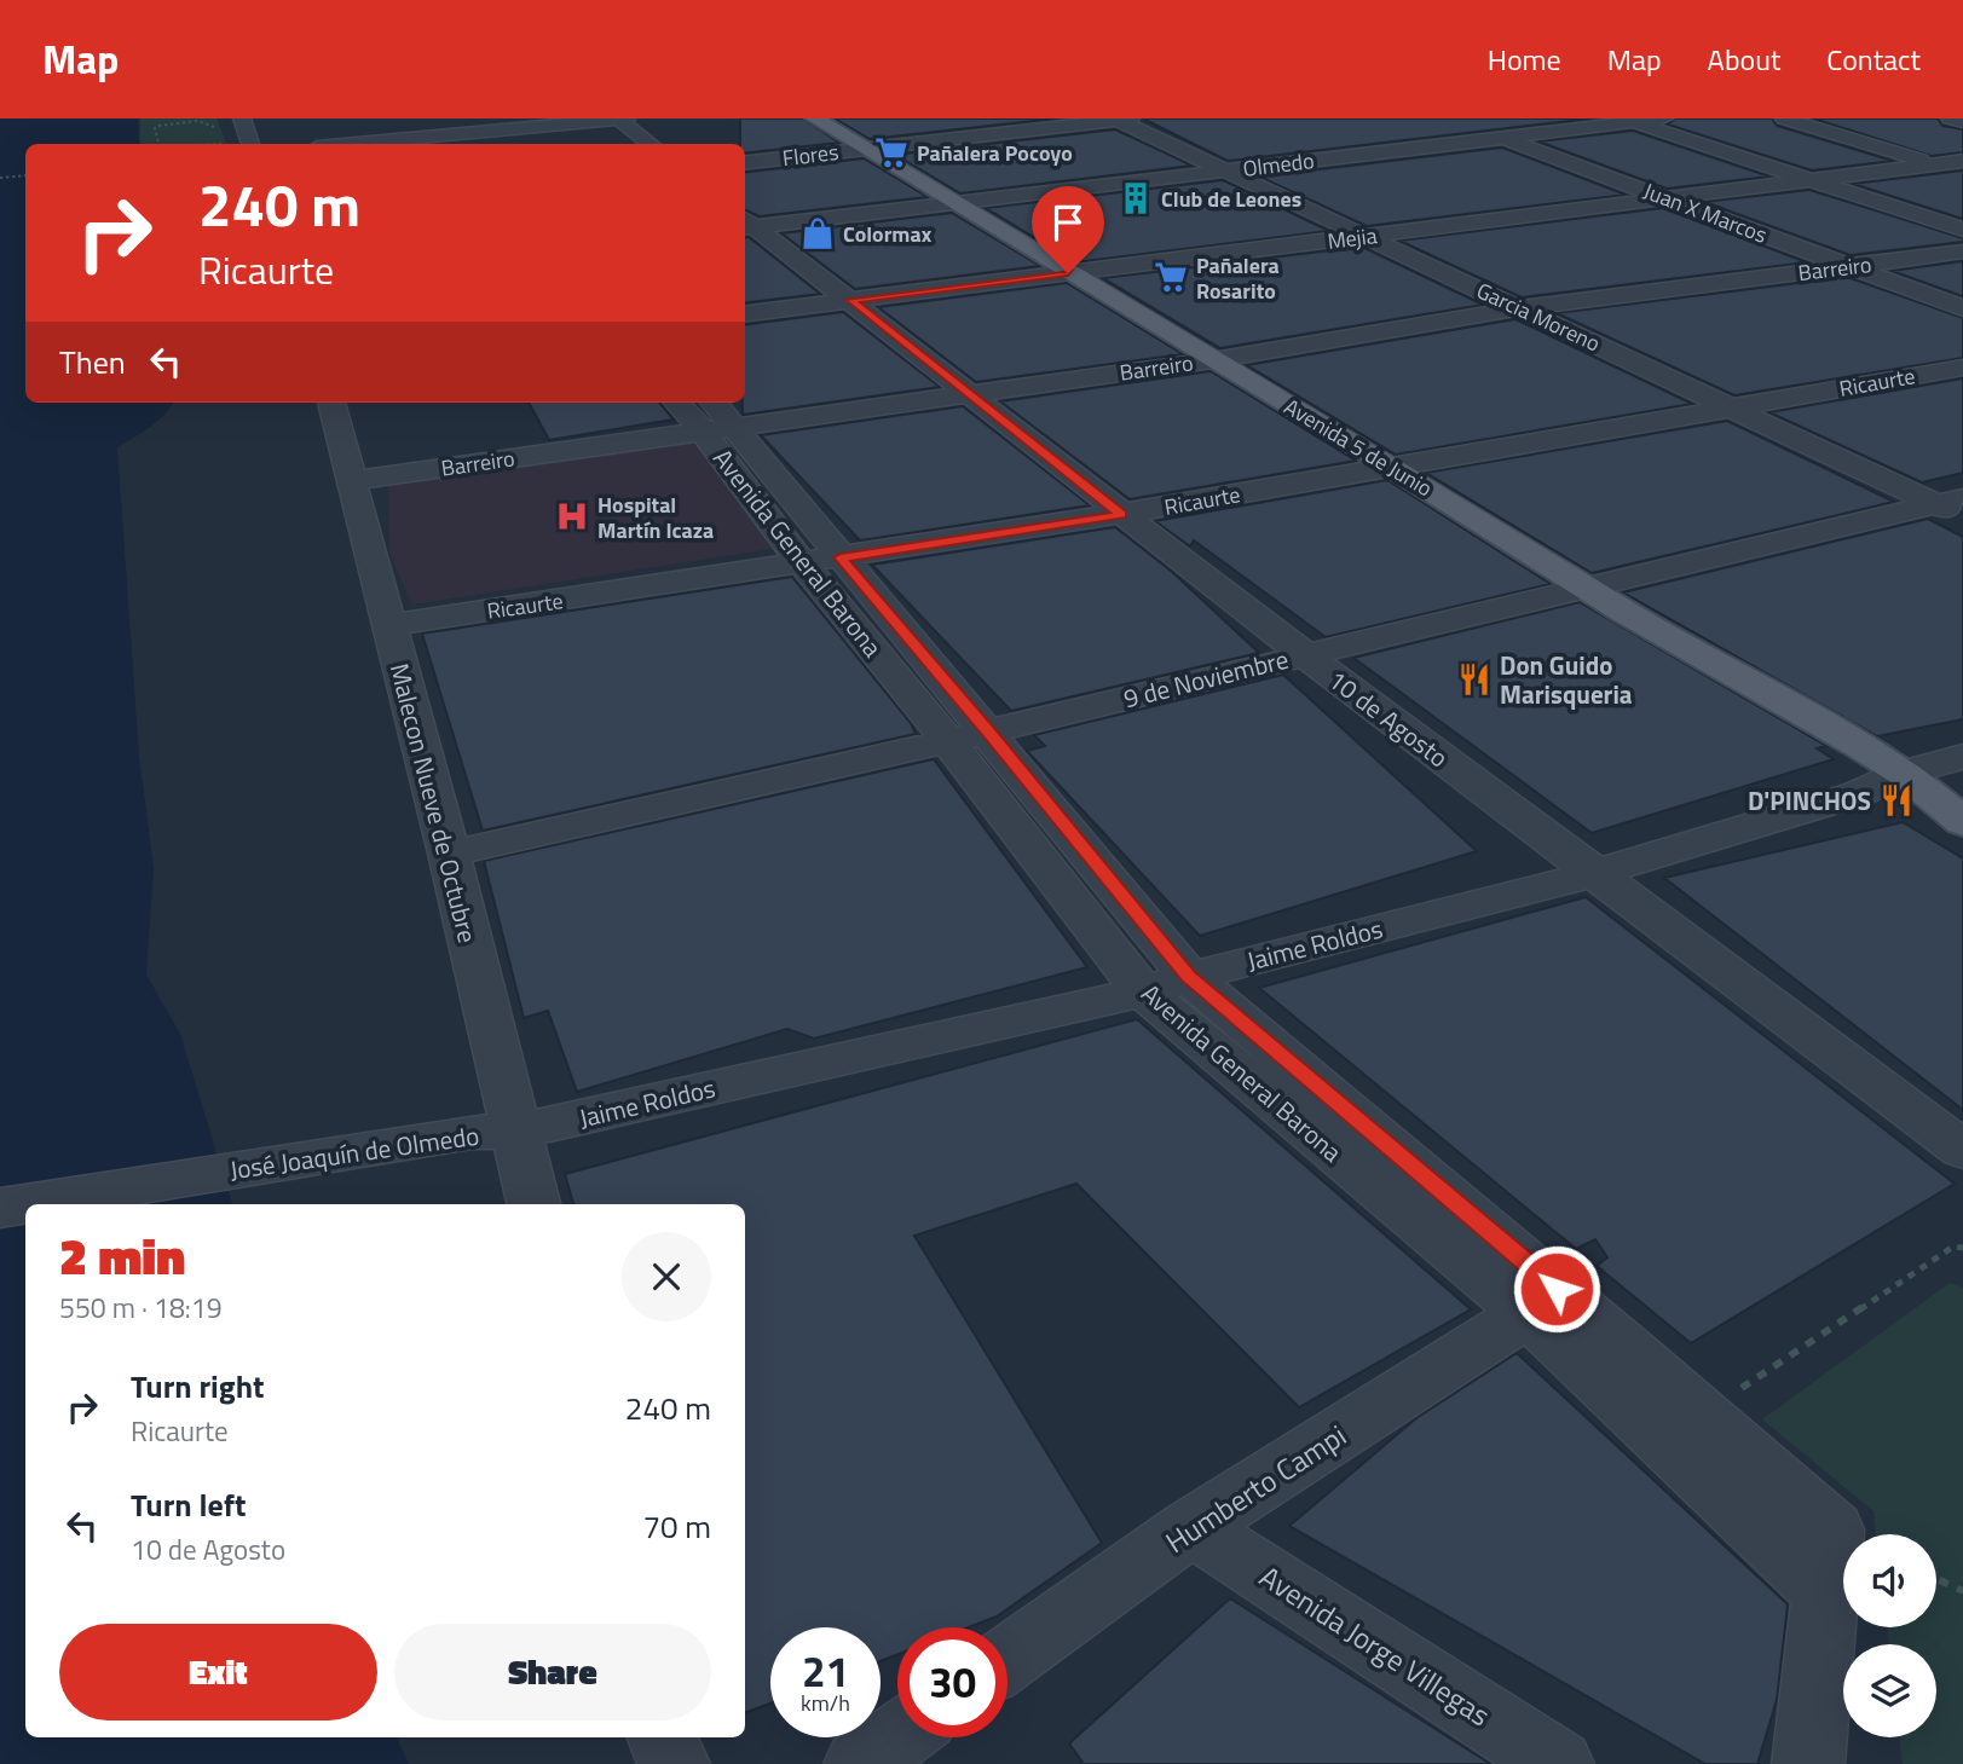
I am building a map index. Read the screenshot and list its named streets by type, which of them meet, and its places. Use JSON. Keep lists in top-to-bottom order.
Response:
{
  "streets": {
    "main road": ["Avenida 5 de Junio"],
    "street": [
      "Flores",
      "Olmedo",
      "Juan X Marcos",
      "Mejia",
      "Barreiro",
      "Garcia Moreno",
      "Ricaurte",
      "Avenida General Barona",
      "9 de Noviembre",
      "10 de Agosto",
      "Malecon Nueve de Octubre",
      "Jaime Roldos",
      "José Joaquín de Olmedo",
      "Humberto Campi",
      "Avenida Jorge Villegas"
    ]
  },
  "crossings": [
    ["Flores", "Garcia Moreno"],
    ["Flores", "Avenida 5 de Junio"],
    ["Olmedo", "Juan X Marcos"],
    ["Olmedo", "Garcia Moreno"],
    ["Olmedo", "Avenida 5 de Junio"],
    ["Olmedo", "10 de Agosto"],
    ["Juan X Marcos", "Mejia"],
    ["Juan X Marcos", "Barreiro"],
    ["Mejia", "Garcia Moreno"],
    ["Mejia", "Avenida 5 de Junio"],
    ["Mejia", "10 de Agosto"],
    ["Barreiro", "Garcia Moreno"],
    ["Barreiro", "Avenida 5 de Junio"],
    ["Barreiro", "Avenida General Barona"],
    ["Barreiro", "10 de Agosto"],
    ["Barreiro", "Malecon Nueve de Octubre"],
    ["Garcia Moreno", "Ricaurte"],
    ["Garcia Moreno", "9 de Noviembre"],
    ["Ricaurte", "Avenida 5 de Junio"],
    ["Ricaurte", "Avenida General Barona"],
    ["Ricaurte", "10 de Agosto"],
    ["Ricaurte", "Malecon Nueve de Octubre"],
    ["Avenida 5 de Junio", "9 de Noviembre"],
    ["Avenida 5 de Junio", "Jaime Roldos"],
    ["Avenida General Barona", "9 de Noviembre"],
    ["Avenida General Barona", "Jaime Roldos"],
    ["Avenida General Barona", "Humberto Campi"],
    ["9 de Noviembre", "10 de Agosto"],
    ["9 de Noviembre", "Malecon Nueve de Octubre"],
    ["10 de Agosto", "Jaime Roldos"],
    ["Malecon Nueve de Octubre", "Jaime Roldos"],
    ["Malecon Nueve de Octubre", "José Joaquín de Olmedo"],
    ["Jaime Roldos", "José Joaquín de Olmedo"],
    ["Humberto Campi", "Avenida Jorge Villegas"]
  ],
  "places": {
    "supermarket": ["Pañalera Pocoyo", "Pañalera Rosarito"],
    "building": ["Club de Leones"],
    "shop": ["Colormax"],
    "hospital": ["Hospital Martín Icaza"],
    "restaurant": ["Don Guido Marisqueria", "D'PINCHOS"]
  },
  "page": {
    "header": "Map",
    "nav": [
      "Home",
      "Map",
      "About",
      "Contact"
    ],
    "turn": ["240 m", "Ricaurte"],
    "then": "Then",
    "heading": ["2 min", "550 m · 18:19"],
    "list": [
      {
        "name": "Turn right",
        "note": "Ricaurte",
        "value": "240 m"
      },
      {
        "name": "Turn left",
        "note": "10 de Agosto",
        "value": "70 m"
      }
    ],
    "buttons": ["Exit", "Share"],
    "speed": "21 km/h",
    "limit": "30"
  }
}
